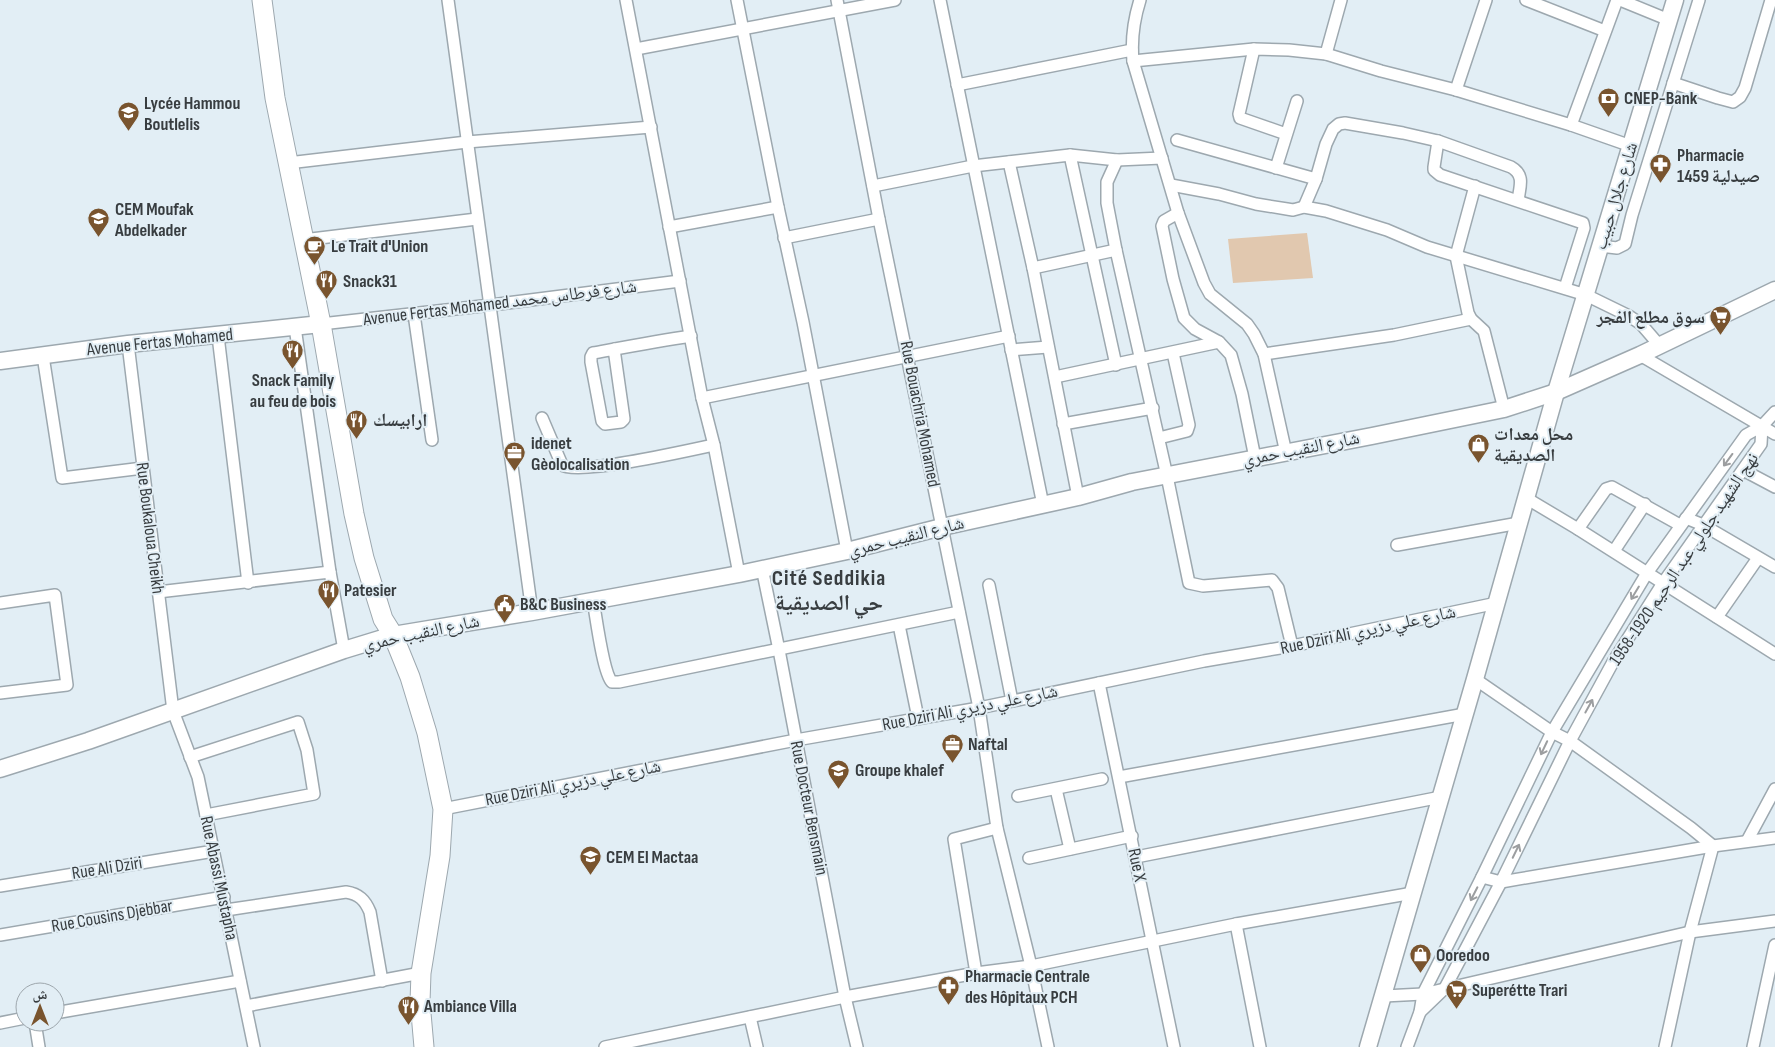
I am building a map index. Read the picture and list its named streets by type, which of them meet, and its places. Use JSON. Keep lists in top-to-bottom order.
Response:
{
  "streets": {
    "main road": ["شارع جلال حبيب", "Avenue Fertas Mohamed", "شارع النقيب حمري"],
    "street": [
      "Avenue Fertas Mohamed شارع فرطاس محمد",
      "Rue Bouachria Mohamed",
      "Rue Boukaloua Cheikh",
      "نهج الشهيد جلولي عبد الرحيم 1920-1958",
      "Rue Dziri Ali شارع علي دزيري",
      "Rue Docteur Bensmain",
      "Rue X",
      "Rue Ali Dziri",
      "Rue Abassi Mustapha",
      "Rue Cousins Djebbar"
    ]
  },
  "crossings": [
    ["شارع جلال حبيب", "شارع النقيب حمري"],
    ["شارع جلال حبيب", "Rue Dziri Ali شارع علي دزيري"],
    ["Avenue Fertas Mohamed شارع فرطاس محمد", "Avenue Fertas Mohamed"],
    ["Avenue Fertas Mohamed", "Rue Boukaloua Cheikh"],
    ["Rue Bouachria Mohamed", "شارع النقيب حمري"],
    ["Rue Bouachria Mohamed", "Rue Dziri Ali شارع علي دزيري"],
    ["شارع النقيب حمري", "Rue Boukaloua Cheikh"],
    ["شارع النقيب حمري", "Rue Docteur Bensmain"],
    ["شارع النقيب حمري", "Rue Abassi Mustapha"],
    ["Rue Boukaloua Cheikh", "Rue Abassi Mustapha"],
    ["Rue Dziri Ali شارع علي دزيري", "Rue Docteur Bensmain"],
    ["Rue Dziri Ali شارع علي دزيري", "Rue X"],
    ["Rue Ali Dziri", "Rue Abassi Mustapha"],
    ["Rue Abassi Mustapha", "Rue Cousins Djebbar"]
  ],
  "districts": ["Cité Seddikia حي الصديقية"],
  "places": {
    "bank": ["CNEP-Bank"],
    "school or university": [
      "Lycée Hammou Boutlelis",
      "CEM Moufak Abdelkader",
      "Groupe khalef",
      "CEM El Mactaa"
    ],
    "pharmacy": ["Pharmacie 1459 صيدلية", "Pharmacie Centrale des Hôpitaux PCH"],
    "cafe": ["Le Trait d'Union"],
    "restaurant": [
      "Snack31",
      "Snack Family au feu de bois",
      "ارابيسك",
      "Patesier",
      "Ambiance Villa"
    ],
    "supermarket": ["سوق مطلع الفجر", "Superétte Trari"],
    "shop": ["محل معدات الصديقية", "Ooredoo"],
    "office": ["idenet Gèolocalisation", "Naftal"],
    "public building": ["B&C Business"]
  },
  "north": "top"
}
